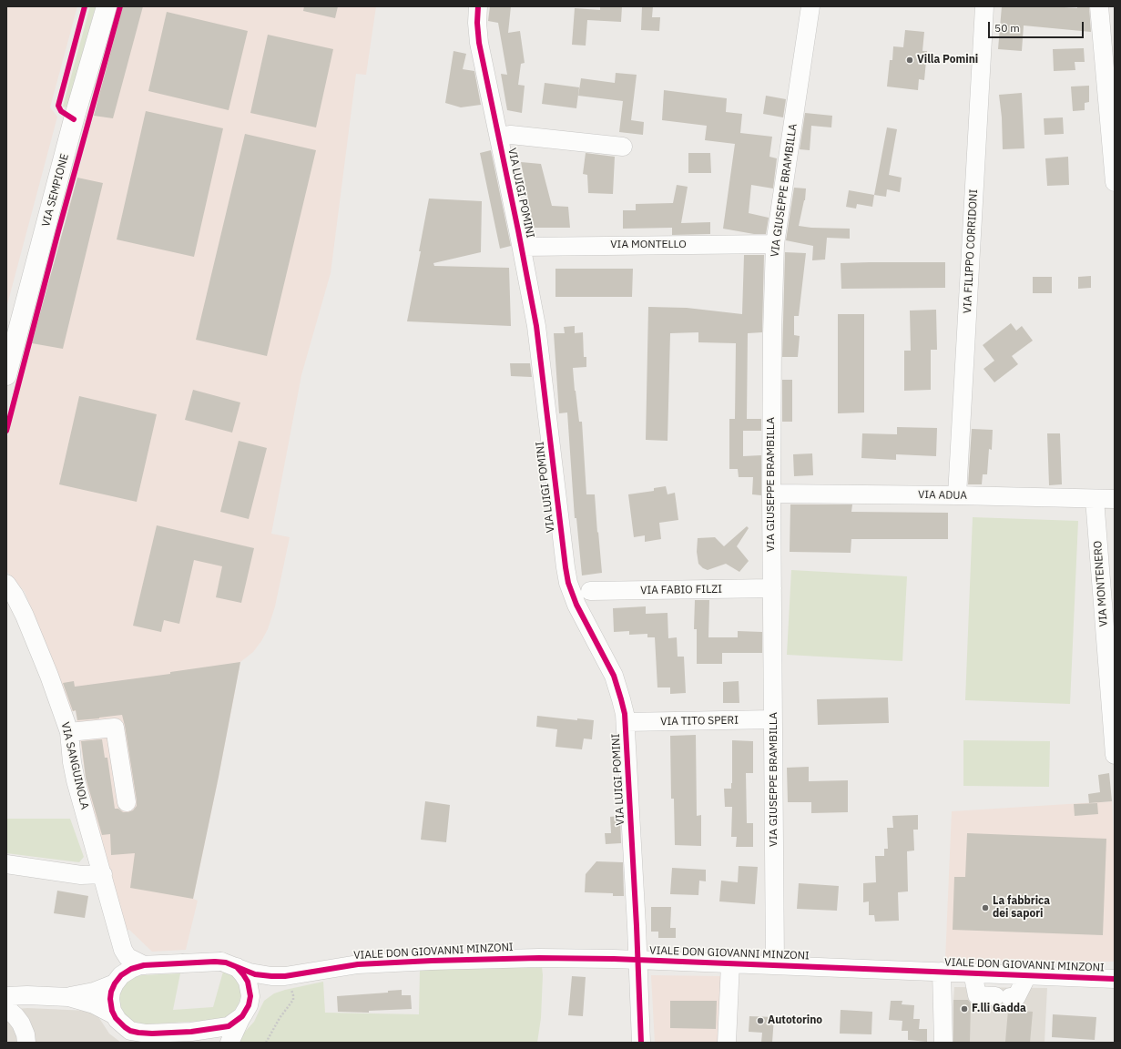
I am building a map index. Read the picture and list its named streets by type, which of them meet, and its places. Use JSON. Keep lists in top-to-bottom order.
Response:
{
  "streets": {
    "main road": ["VIA SEMPIONE"],
    "street": [
      "VIA GIUSEPPE BRAMBILLA",
      "VIA LUIGI POMINI",
      "VIA MONTELLO",
      "VIA FILIPPO CORRIDONI",
      "VIA ADUA",
      "VIA MONTENERO",
      "VIA FABIO FILZI",
      "VIA TITO SPERI",
      "VIA SANGUINOLA",
      "VIALE DON GIOVANNI MINZONI"
    ]
  },
  "crossings": [
    ["VIA GIUSEPPE BRAMBILLA", "VIA MONTELLO"],
    ["VIA GIUSEPPE BRAMBILLA", "VIA ADUA"],
    ["VIA GIUSEPPE BRAMBILLA", "VIA FABIO FILZI"],
    ["VIA GIUSEPPE BRAMBILLA", "VIA TITO SPERI"],
    ["VIA GIUSEPPE BRAMBILLA", "VIALE DON GIOVANNI MINZONI"],
    ["VIA LUIGI POMINI", "VIA MONTELLO"],
    ["VIA LUIGI POMINI", "VIA TITO SPERI"],
    ["VIA LUIGI POMINI", "VIALE DON GIOVANNI MINZONI"],
    ["VIA FILIPPO CORRIDONI", "VIA ADUA"],
    ["VIA ADUA", "VIA MONTENERO"],
    ["VIA SANGUINOLA", "VIALE DON GIOVANNI MINZONI"]
  ],
  "places": [
    "Villa Pomini",
    "La fabbrica dei sapori",
    "F.lli Gadda",
    "Autotorino"
  ],
  "scale_bar": "50 m"
}
